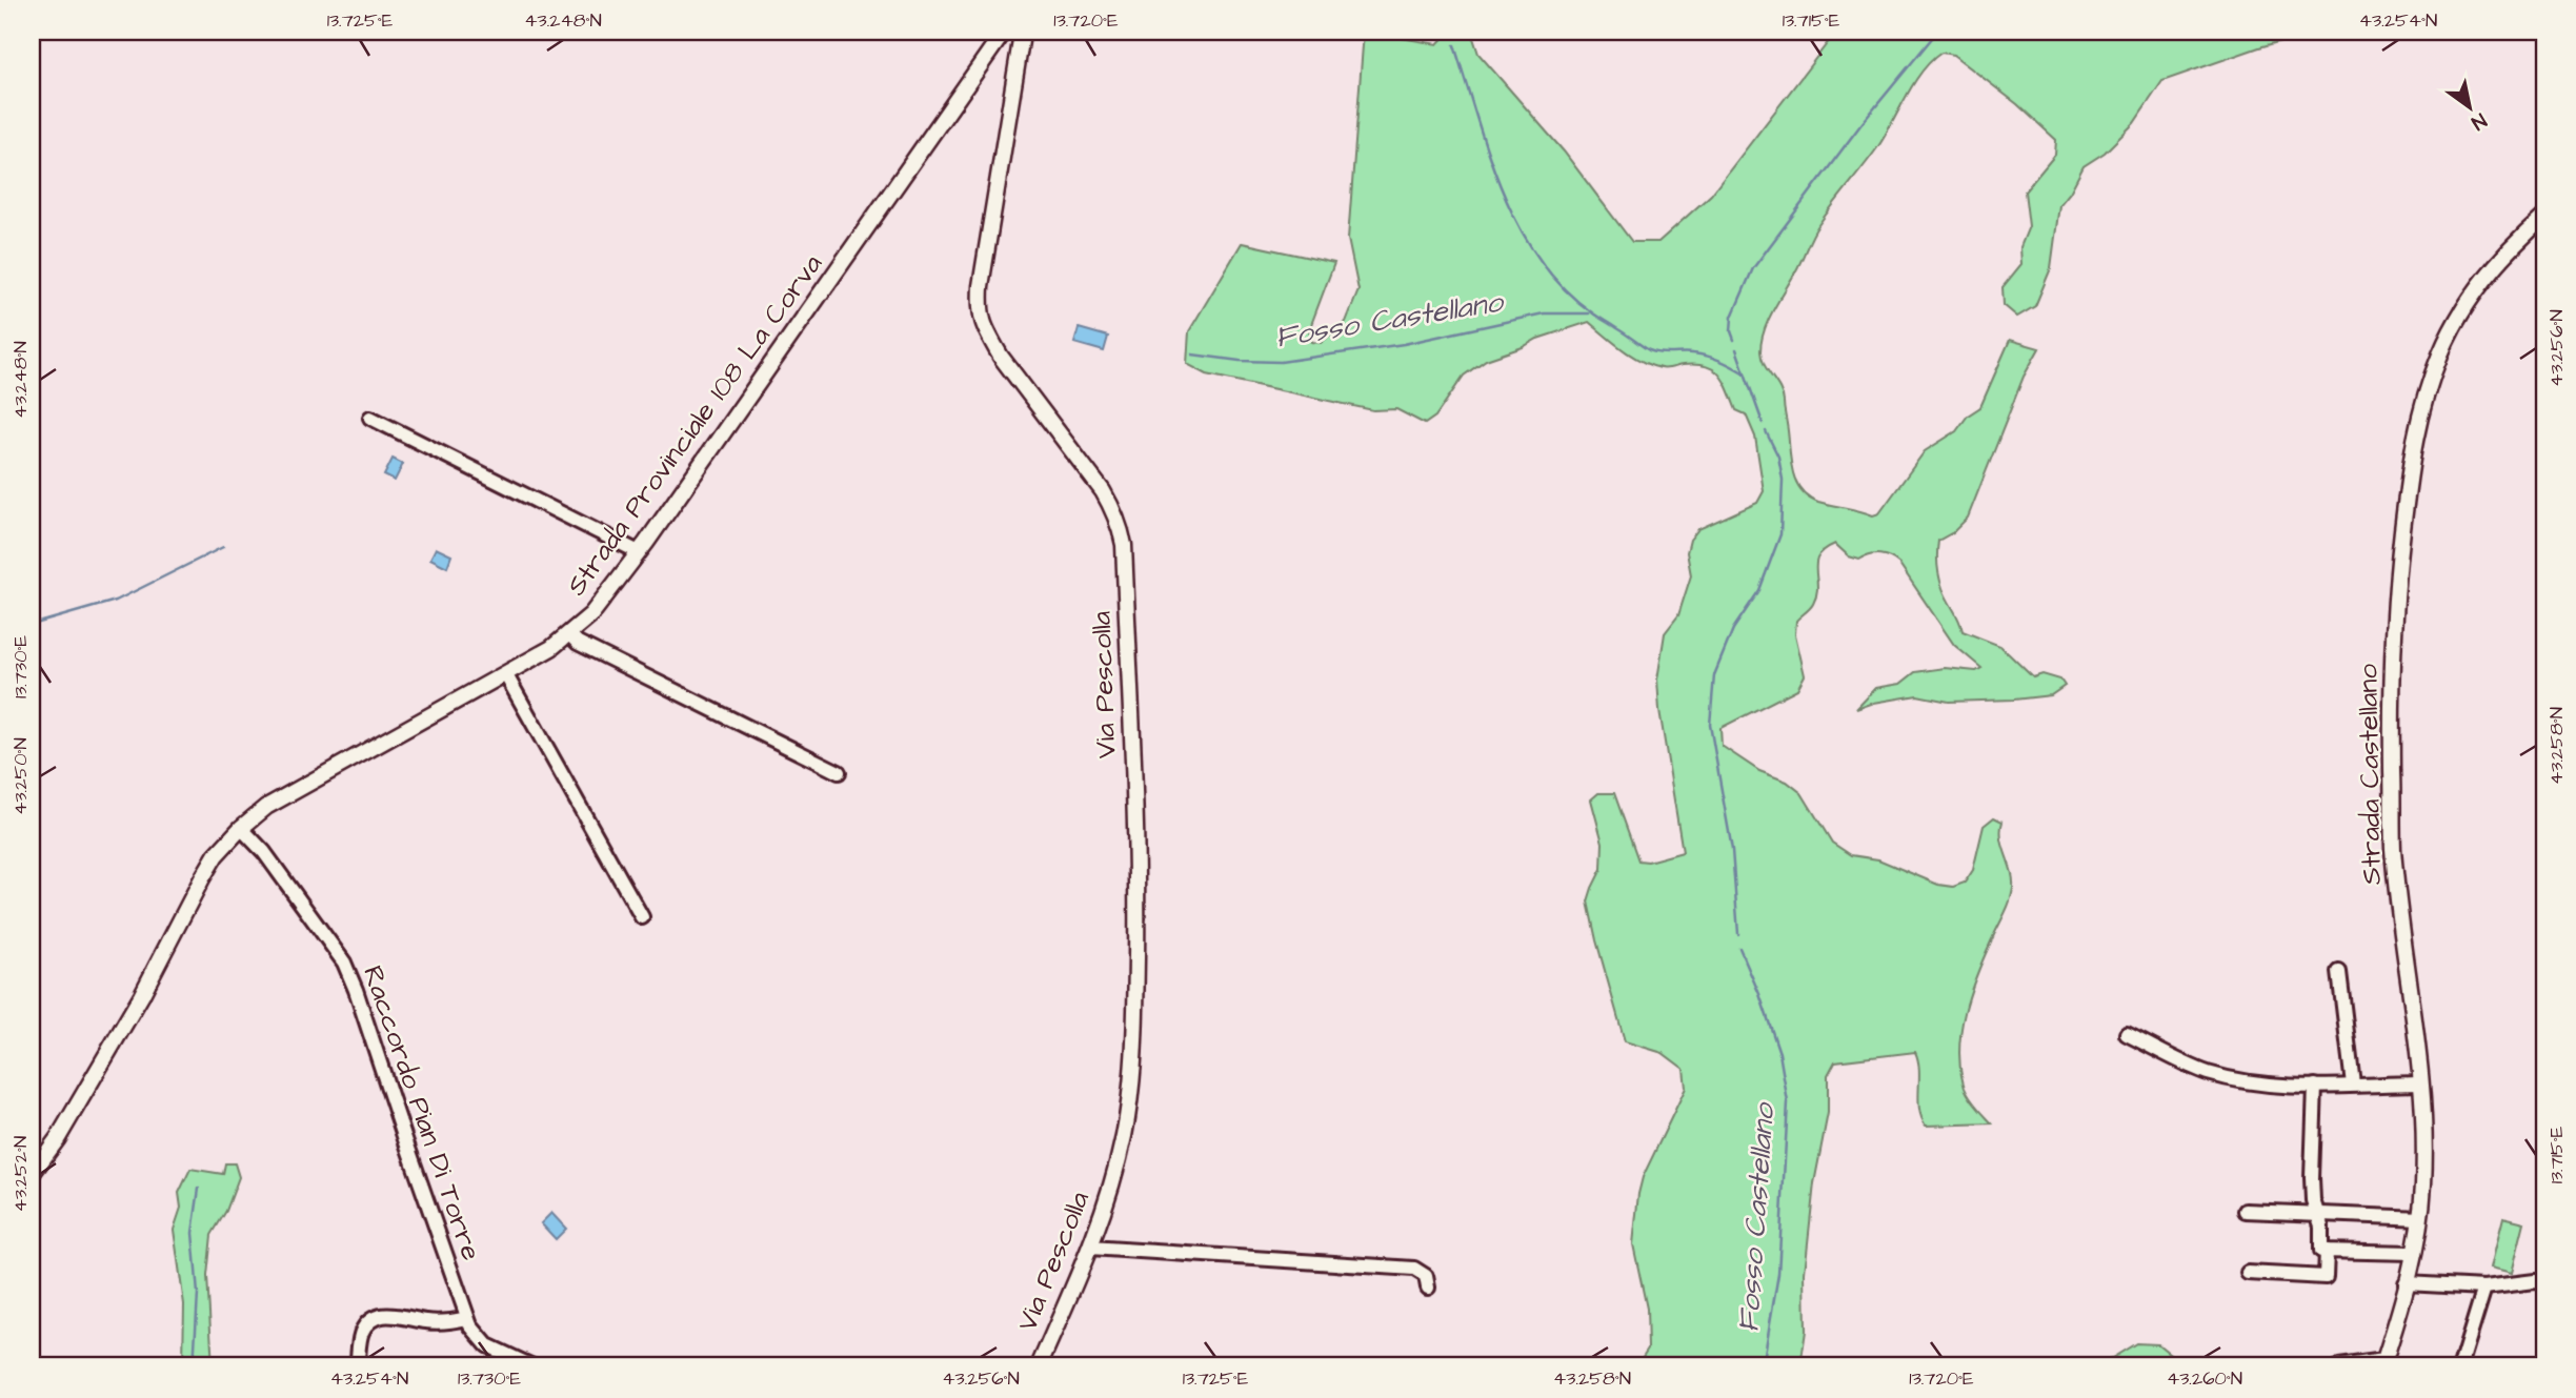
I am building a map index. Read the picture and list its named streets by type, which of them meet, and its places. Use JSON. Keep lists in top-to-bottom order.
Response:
{
  "streets": {
    "street": [
      "Strada Provinciale 108 La Corva",
      "Via Pescolla",
      "Strada Castellano",
      "Raccordo Pian Di Torre"
    ]
  },
  "crossings": [
    ["Strada Provinciale 108 La Corva", "Raccordo Pian Di Torre"]
  ],
  "water": ["Fosso Castellano"],
  "north": "bottom right",
  "coordinates": [
    "13.725°E",
    "43.248°N",
    "13.720°E",
    "13.715°E",
    "43.254°N",
    "43.256°N",
    "13.730°E",
    "43.258°N",
    "43.250°N",
    "43.252°N",
    "43.260°N"
  ]
}
